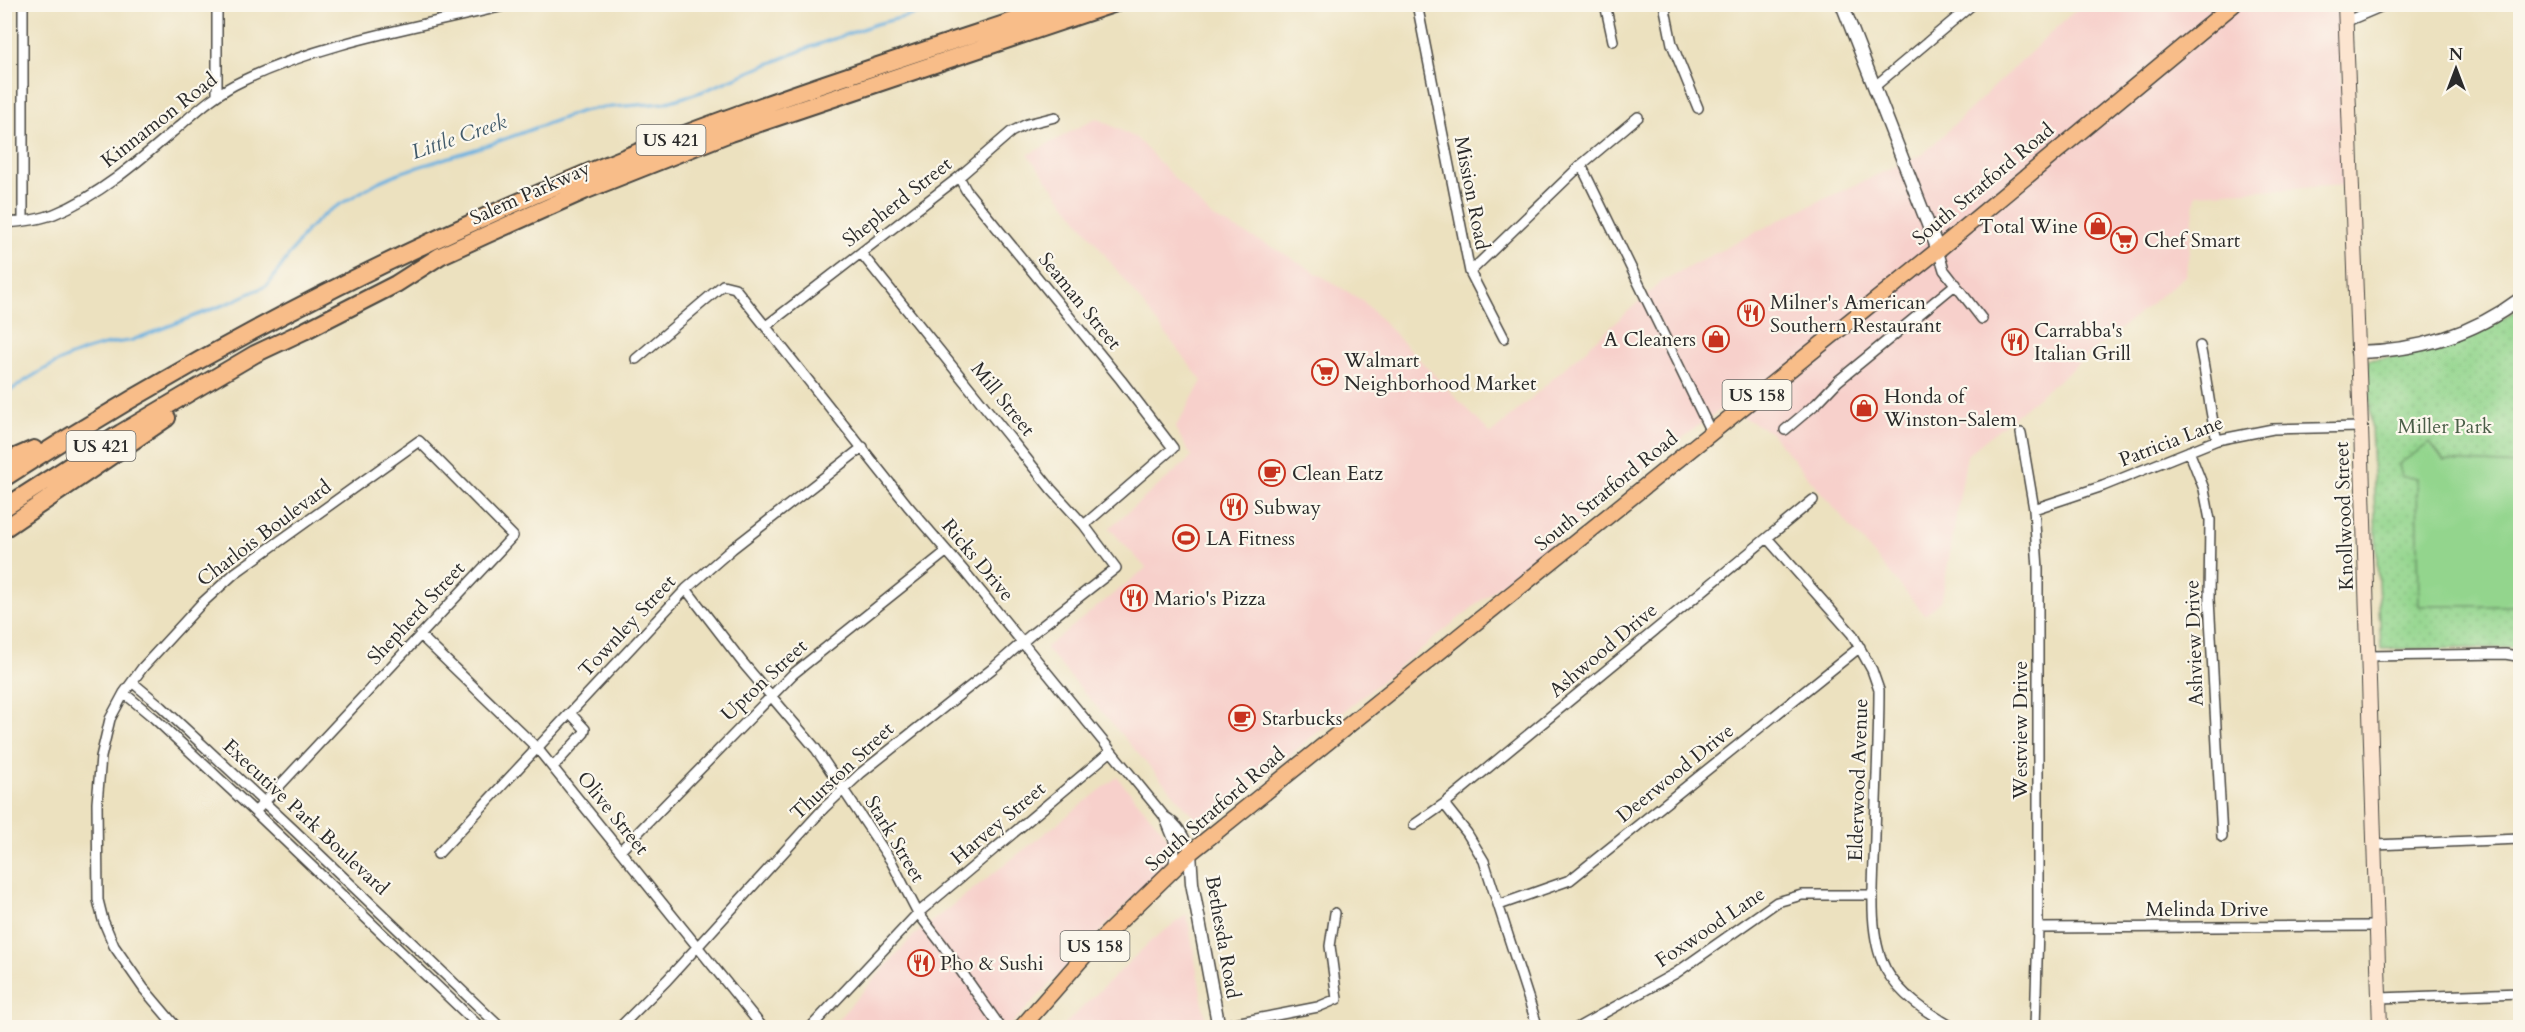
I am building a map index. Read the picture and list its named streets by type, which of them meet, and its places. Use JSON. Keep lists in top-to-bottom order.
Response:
{
  "streets": {
    "highway": ["US 421", "Salem Parkway"],
    "main road": ["South Stratford Road", "US 158", "Knollwood Street"],
    "street": [
      "Kinnamon Road",
      "Mission Road",
      "Shepherd Street",
      "Seaman Street",
      "Mill Street",
      "Patricia Lane",
      "Charlois Boulevard",
      "Ricks Drive",
      "Townley Street",
      "Ashview Drive",
      "Ashwood Drive",
      "Upton Street",
      "Westview Drive",
      "Thurston Street",
      "Deerwood Drive",
      "Elderwood Avenue",
      "Olive Street",
      "Executive Park Boulevard",
      "Harvey Street",
      "Stark Street",
      "Melinda Drive",
      "Foxwood Lane",
      "Bethesda Road"
    ]
  },
  "crossings": [
    ["South Stratford Road", "Ricks Drive"],
    ["South Stratford Road", "Bethesda Road"],
    ["Shepherd Street", "Seaman Street"],
    ["Shepherd Street", "Mill Street"],
    ["Shepherd Street", "Charlois Boulevard"],
    ["Shepherd Street", "Ricks Drive"],
    ["Shepherd Street", "Olive Street"],
    ["Shepherd Street", "Executive Park Boulevard"],
    ["Seaman Street", "Mill Street"],
    ["Mill Street", "Thurston Street"],
    ["Patricia Lane", "Knollwood Street"],
    ["Patricia Lane", "Ashview Drive"],
    ["Patricia Lane", "Westview Drive"],
    ["Knollwood Street", "Melinda Drive"],
    ["Charlois Boulevard", "Executive Park Boulevard"],
    ["Ricks Drive", "Townley Street"],
    ["Ricks Drive", "Upton Street"],
    ["Ricks Drive", "Thurston Street"],
    ["Ricks Drive", "Harvey Street"],
    ["Ricks Drive", "Bethesda Road"],
    ["Townley Street", "Olive Street"],
    ["Townley Street", "Stark Street"],
    ["Ashwood Drive", "Elderwood Avenue"],
    ["Upton Street", "Olive Street"],
    ["Upton Street", "Stark Street"],
    ["Westview Drive", "Melinda Drive"],
    ["Thurston Street", "Olive Street"],
    ["Thurston Street", "Stark Street"],
    ["Deerwood Drive", "Elderwood Avenue"],
    ["Elderwood Avenue", "Foxwood Lane"],
    ["Harvey Street", "Stark Street"]
  ],
  "water": ["Little Creek"],
  "parks": ["Miller Park"],
  "places": {
    "shop": ["Total Wine", "A Cleaners", "Honda of Winston-Salem"],
    "supermarket": ["Chef Smart", "Walmart Neighborhood Market"],
    "restaurant": [
      "Milner's American Southern Restaurant",
      "Carrabba's Italian Grill",
      "Subway",
      "Mario's Pizza",
      "Pho & Sushi"
    ],
    "cafe": ["Clean Eatz", "Starbucks"],
    "sports": ["LA Fitness"]
  },
  "north": "top"
}
